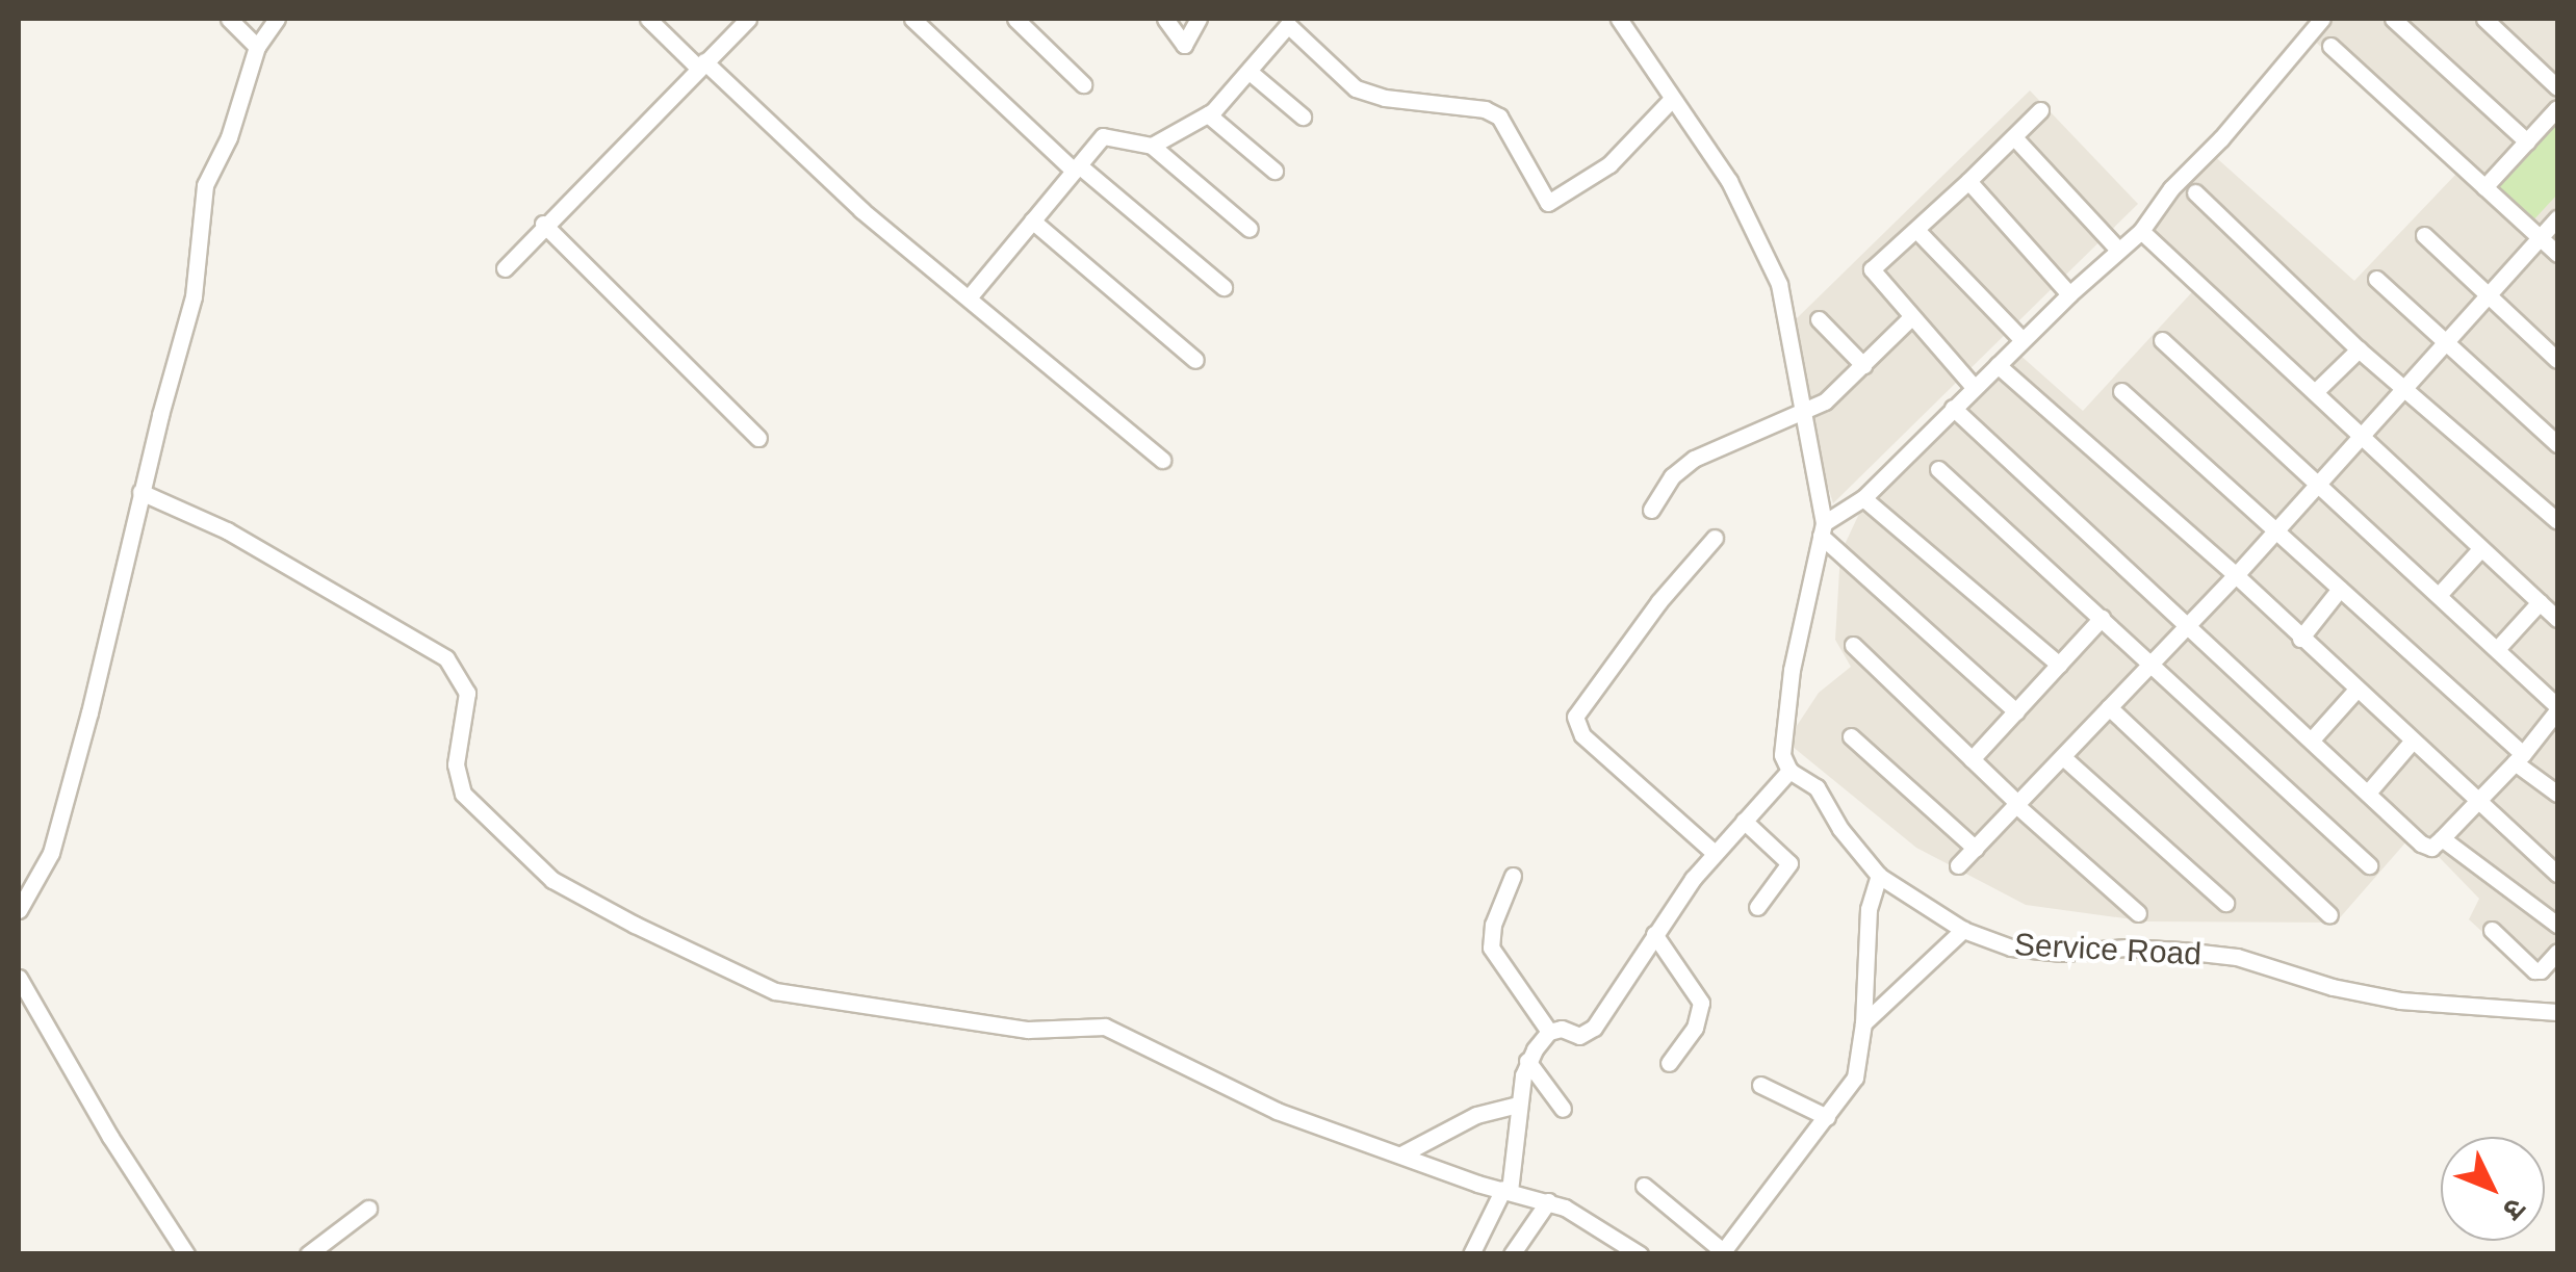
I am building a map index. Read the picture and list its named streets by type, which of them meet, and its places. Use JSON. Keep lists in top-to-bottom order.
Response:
{
  "streets": {
    "street": ["Service Road"]
  },
  "north": "bottom right"
}
